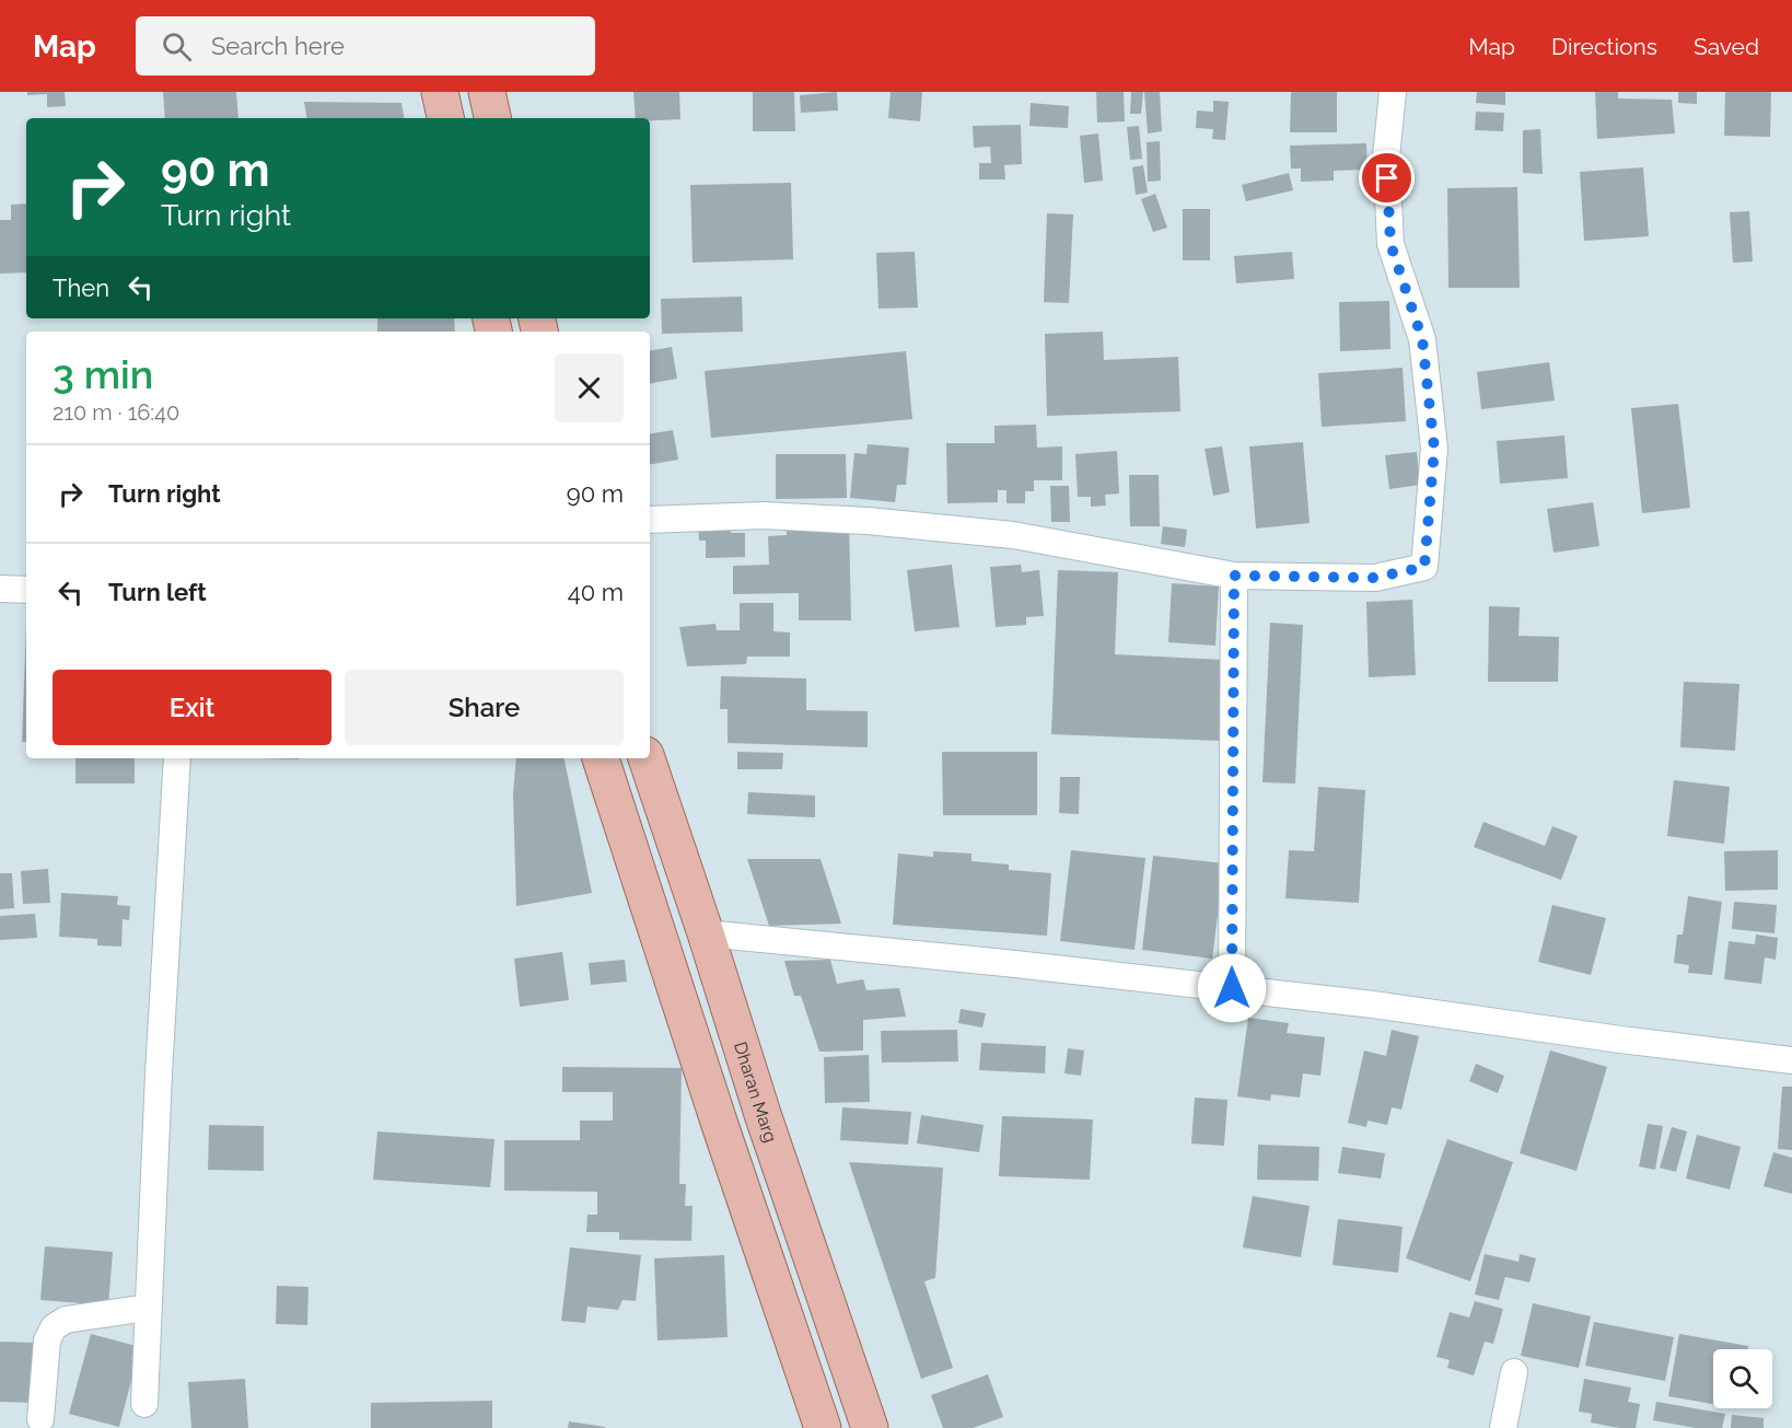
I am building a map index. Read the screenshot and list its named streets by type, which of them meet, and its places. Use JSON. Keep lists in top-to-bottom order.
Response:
{
  "streets": {
    "main road": ["Dharan Marg"]
  },
  "page": {
    "header": "Map",
    "search": "Search here",
    "nav": ["Map", "Directions", "Saved"],
    "turn": ["90 m", "Turn right"],
    "then": "Then",
    "heading": ["3 min", "210 m · 16:40"],
    "list": [
      {
        "name": "Turn right",
        "value": "90 m"
      },
      {
        "name": "Turn left",
        "value": "40 m"
      }
    ],
    "buttons": ["Exit", "Share"]
  }
}
